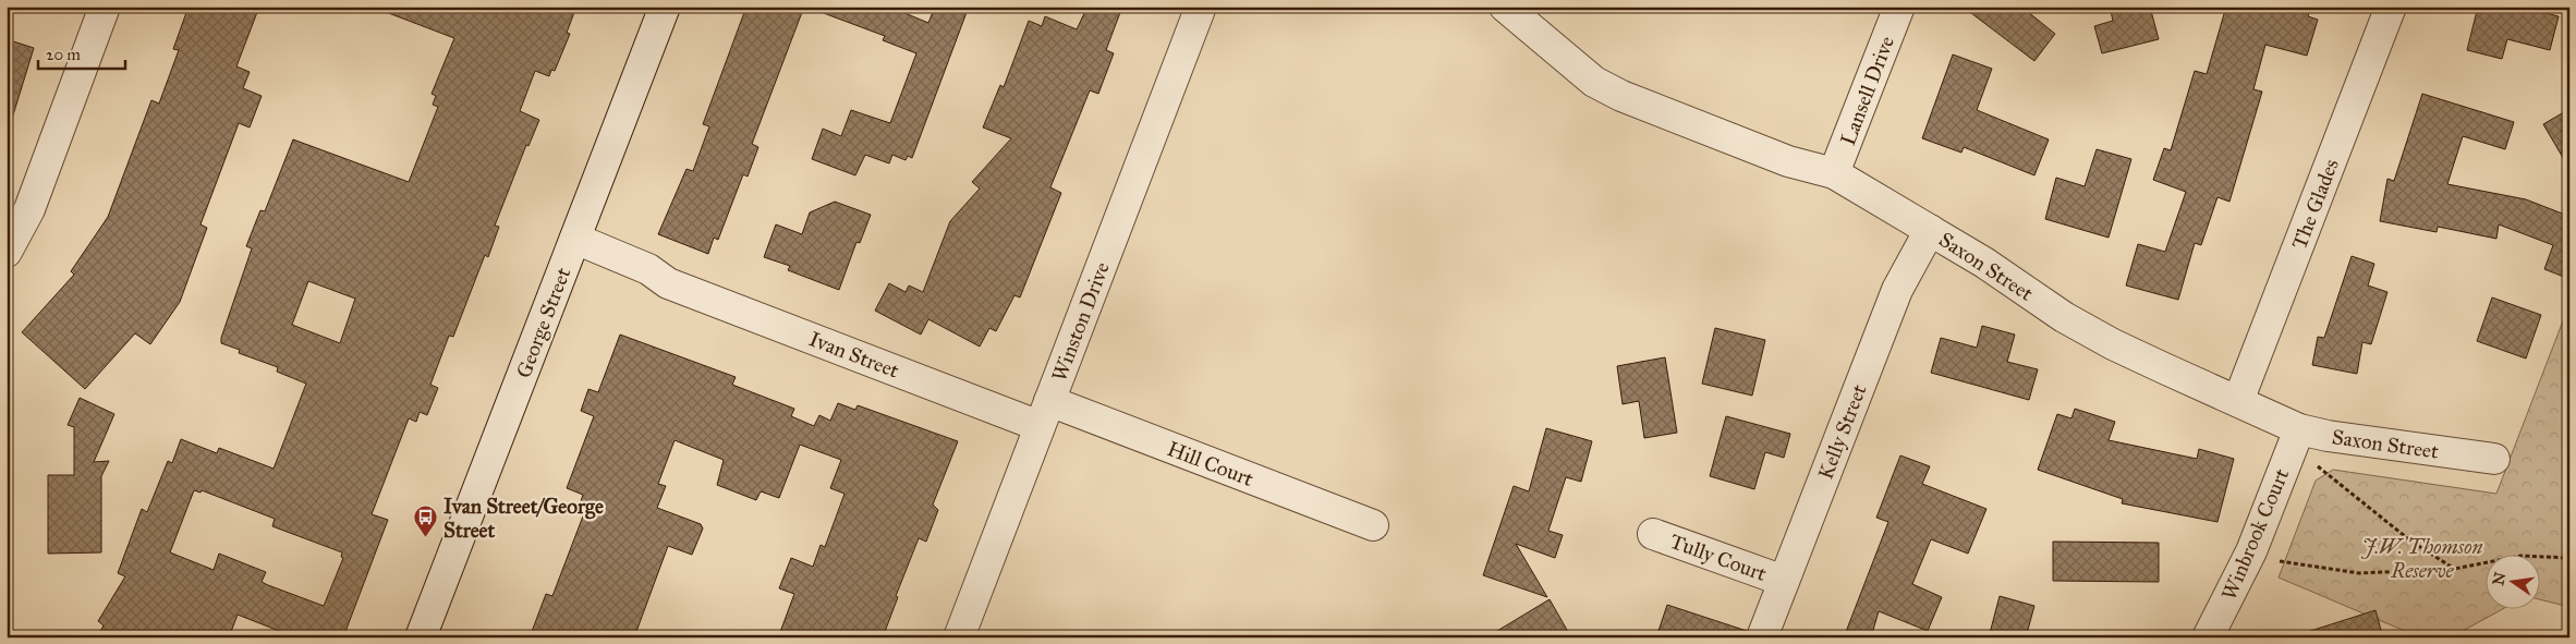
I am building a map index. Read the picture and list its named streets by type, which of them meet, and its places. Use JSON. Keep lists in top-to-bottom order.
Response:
{
  "streets": {
    "street": [
      "Lansell Drive",
      "The Glades",
      "Saxon Street",
      "Winston Drive",
      "George Street",
      "Ivan Street",
      "Kelly Street",
      "Hill Court",
      "Winbrook Court",
      "Tully Court"
    ]
  },
  "crossings": [
    ["Lansell Drive", "Saxon Street"],
    ["The Glades", "Saxon Street"],
    ["Saxon Street", "Kelly Street"],
    ["Saxon Street", "Winbrook Court"],
    ["Winston Drive", "Ivan Street"],
    ["Winston Drive", "Hill Court"],
    ["George Street", "Ivan Street"],
    ["Ivan Street", "Hill Court"],
    ["Kelly Street", "Tully Court"]
  ],
  "parks": ["J.W. Thomson Reserve"],
  "places": {
    "bus stop": ["Ivan Street/George Street"]
  },
  "scale_bar": "20 m",
  "north": "left"
}
